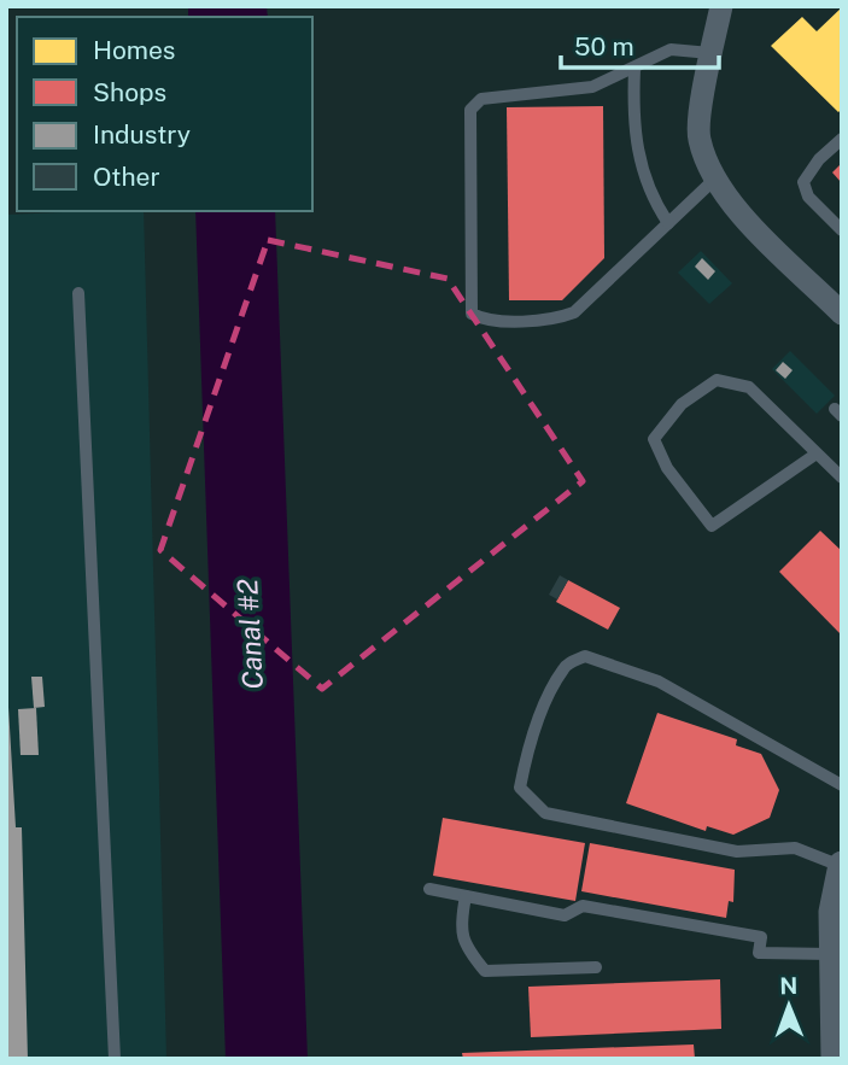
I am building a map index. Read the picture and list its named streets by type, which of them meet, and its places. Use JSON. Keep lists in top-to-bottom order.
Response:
{
  "water": ["Canal #2"],
  "legend": [
    "Homes",
    "Shops",
    "Industry",
    "Other"
  ],
  "scale_bar": "50 m",
  "north": "top"
}
